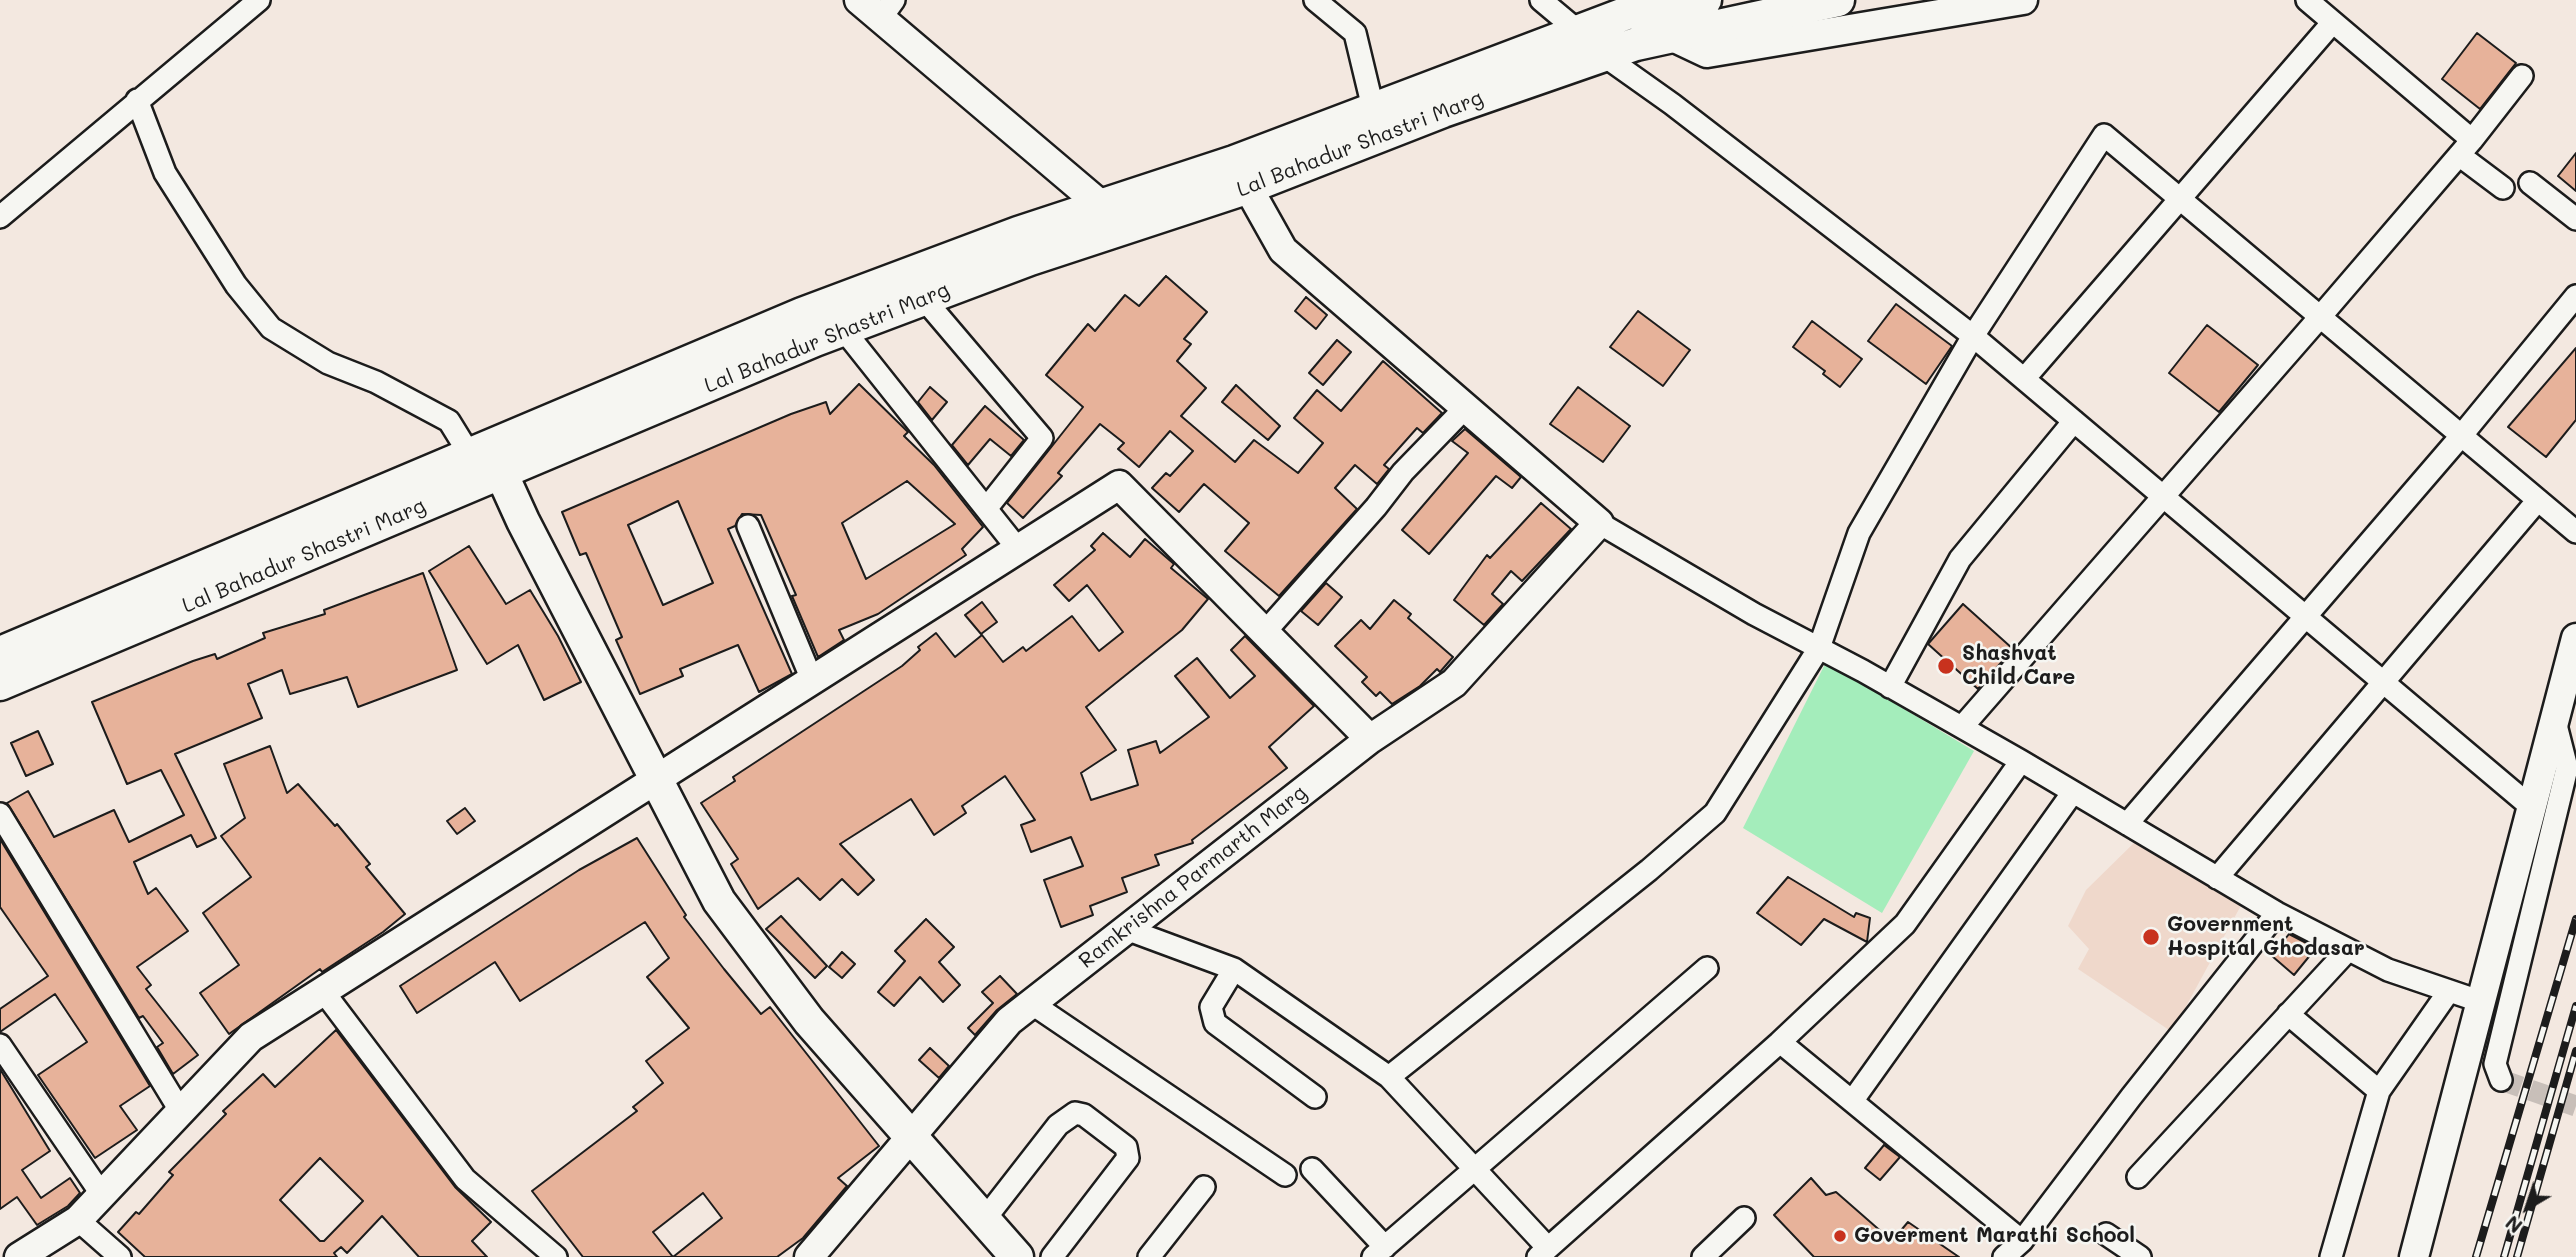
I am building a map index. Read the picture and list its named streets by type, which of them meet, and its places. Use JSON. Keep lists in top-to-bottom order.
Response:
{
  "streets": {
    "main road": ["Lal Bahadur Shastri Marg"],
    "street": ["Ramkrishna Parmarth Marg"]
  },
  "places": ["Shashvat Child Care", "Government Hospital Ghodasar", "Goverment Marathi School"],
  "north": "bottom left"
}
